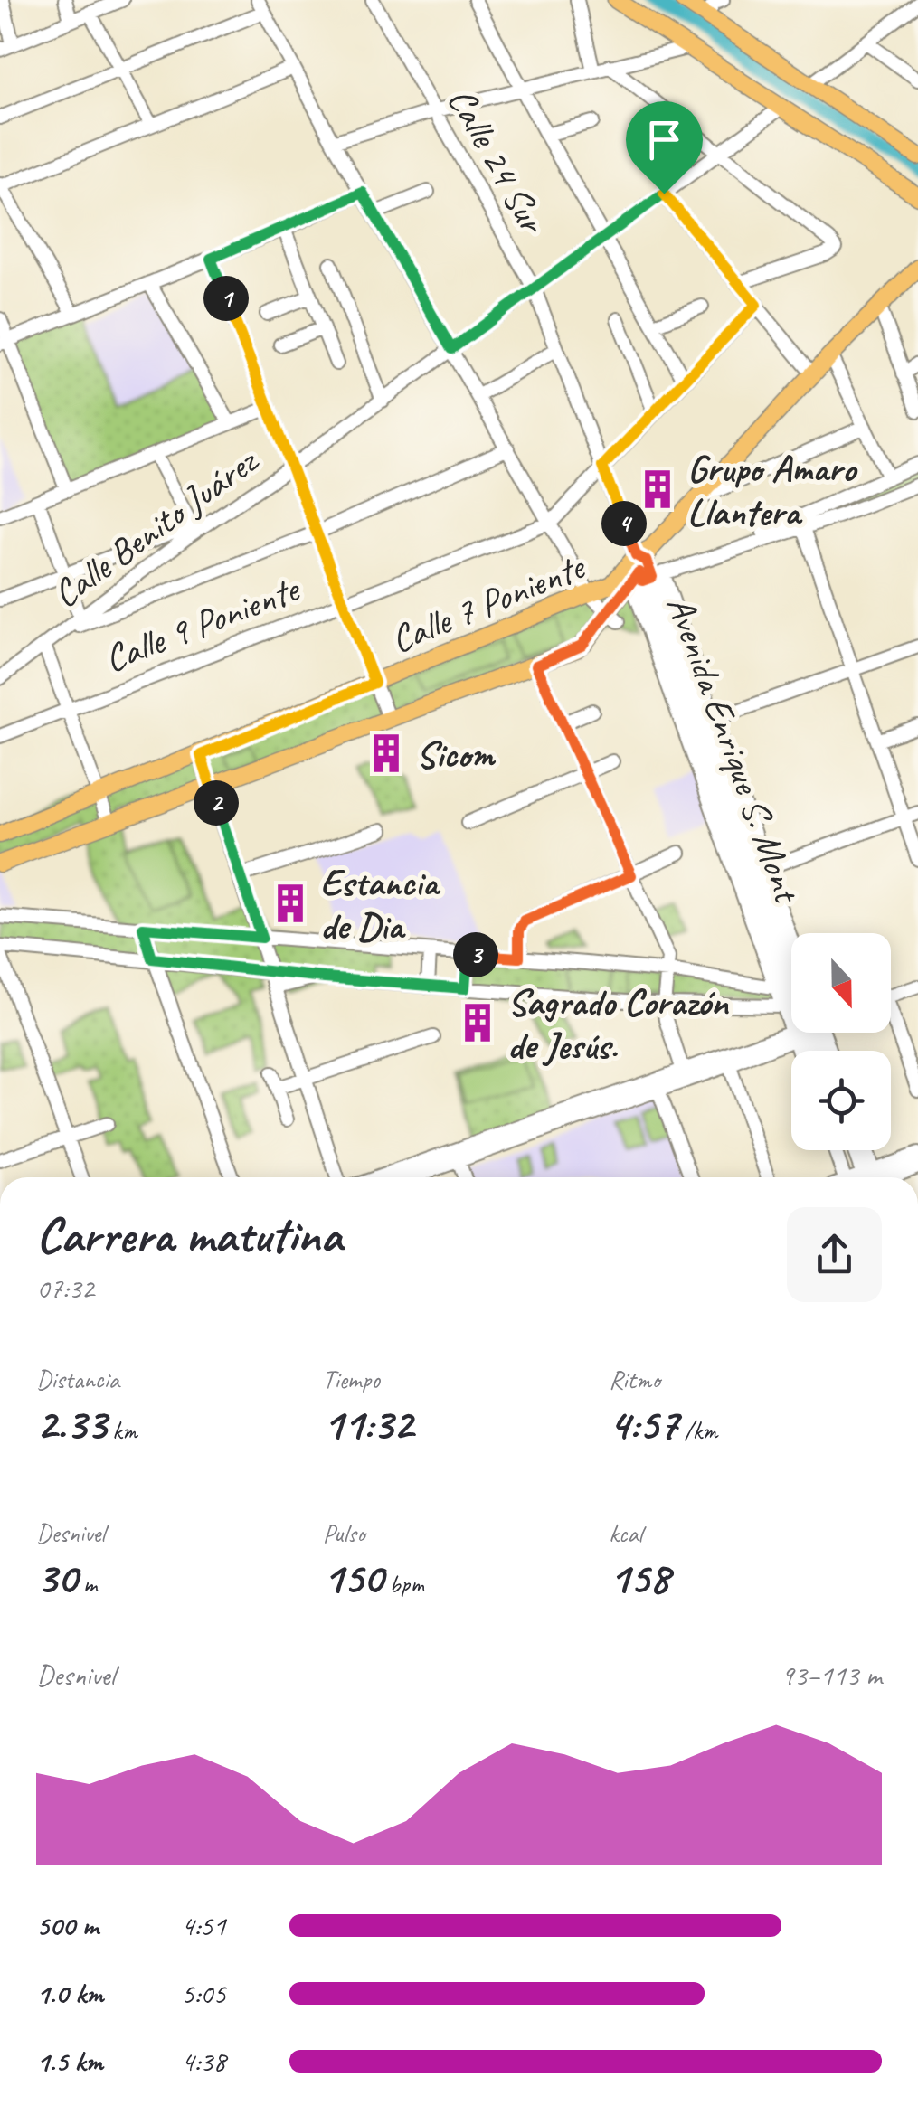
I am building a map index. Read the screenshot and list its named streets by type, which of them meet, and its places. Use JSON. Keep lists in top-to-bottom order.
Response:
{
  "streets": {
    "main road": ["Calle 7 Poniente"],
    "street": [
      "Calle 24 Sur",
      "Calle Benito Juárez",
      "Calle 9 Poniente",
      "Avenida Enrique S. Mont"
    ]
  },
  "crossings": [
    ["Calle 24 Sur", "Calle Benito Juárez"],
    ["Calle 24 Sur", "Calle 7 Poniente"],
    ["Calle 24 Sur", "Calle 9 Poniente"],
    ["Calle 24 Sur", "Avenida Enrique S. Mont"],
    ["Calle 7 Poniente", "Avenida Enrique S. Mont"]
  ],
  "places": {
    "building": [
      "Grupo Amaro Llantera",
      "Sicom",
      "Estancia de Dia",
      "Sagrado Corazón de Jesús."
    ]
  },
  "north": "bottom",
  "page": {
    "pins": [
      "1",
      "4",
      "2",
      "3"
    ],
    "heading": ["Carrera matutina", "07:32"],
    "stats": [
      ["Distancia", "2.33 km"],
      ["Tiempo", "11:32"],
      ["Ritmo", "4:57 /km"],
      ["Desnivel", "30 m"],
      ["Pulso", "150 bpm"],
      ["kcal", "158"]
    ],
    "chart": ["Desnivel", "93–113 m"],
    "list": [
      {
        "name": "500 m",
        "note": "4:51"
      },
      {
        "name": "1.0 km",
        "note": "5:05"
      },
      {
        "name": "1.5 km",
        "note": "4:38"
      }
    ]
  }
}
